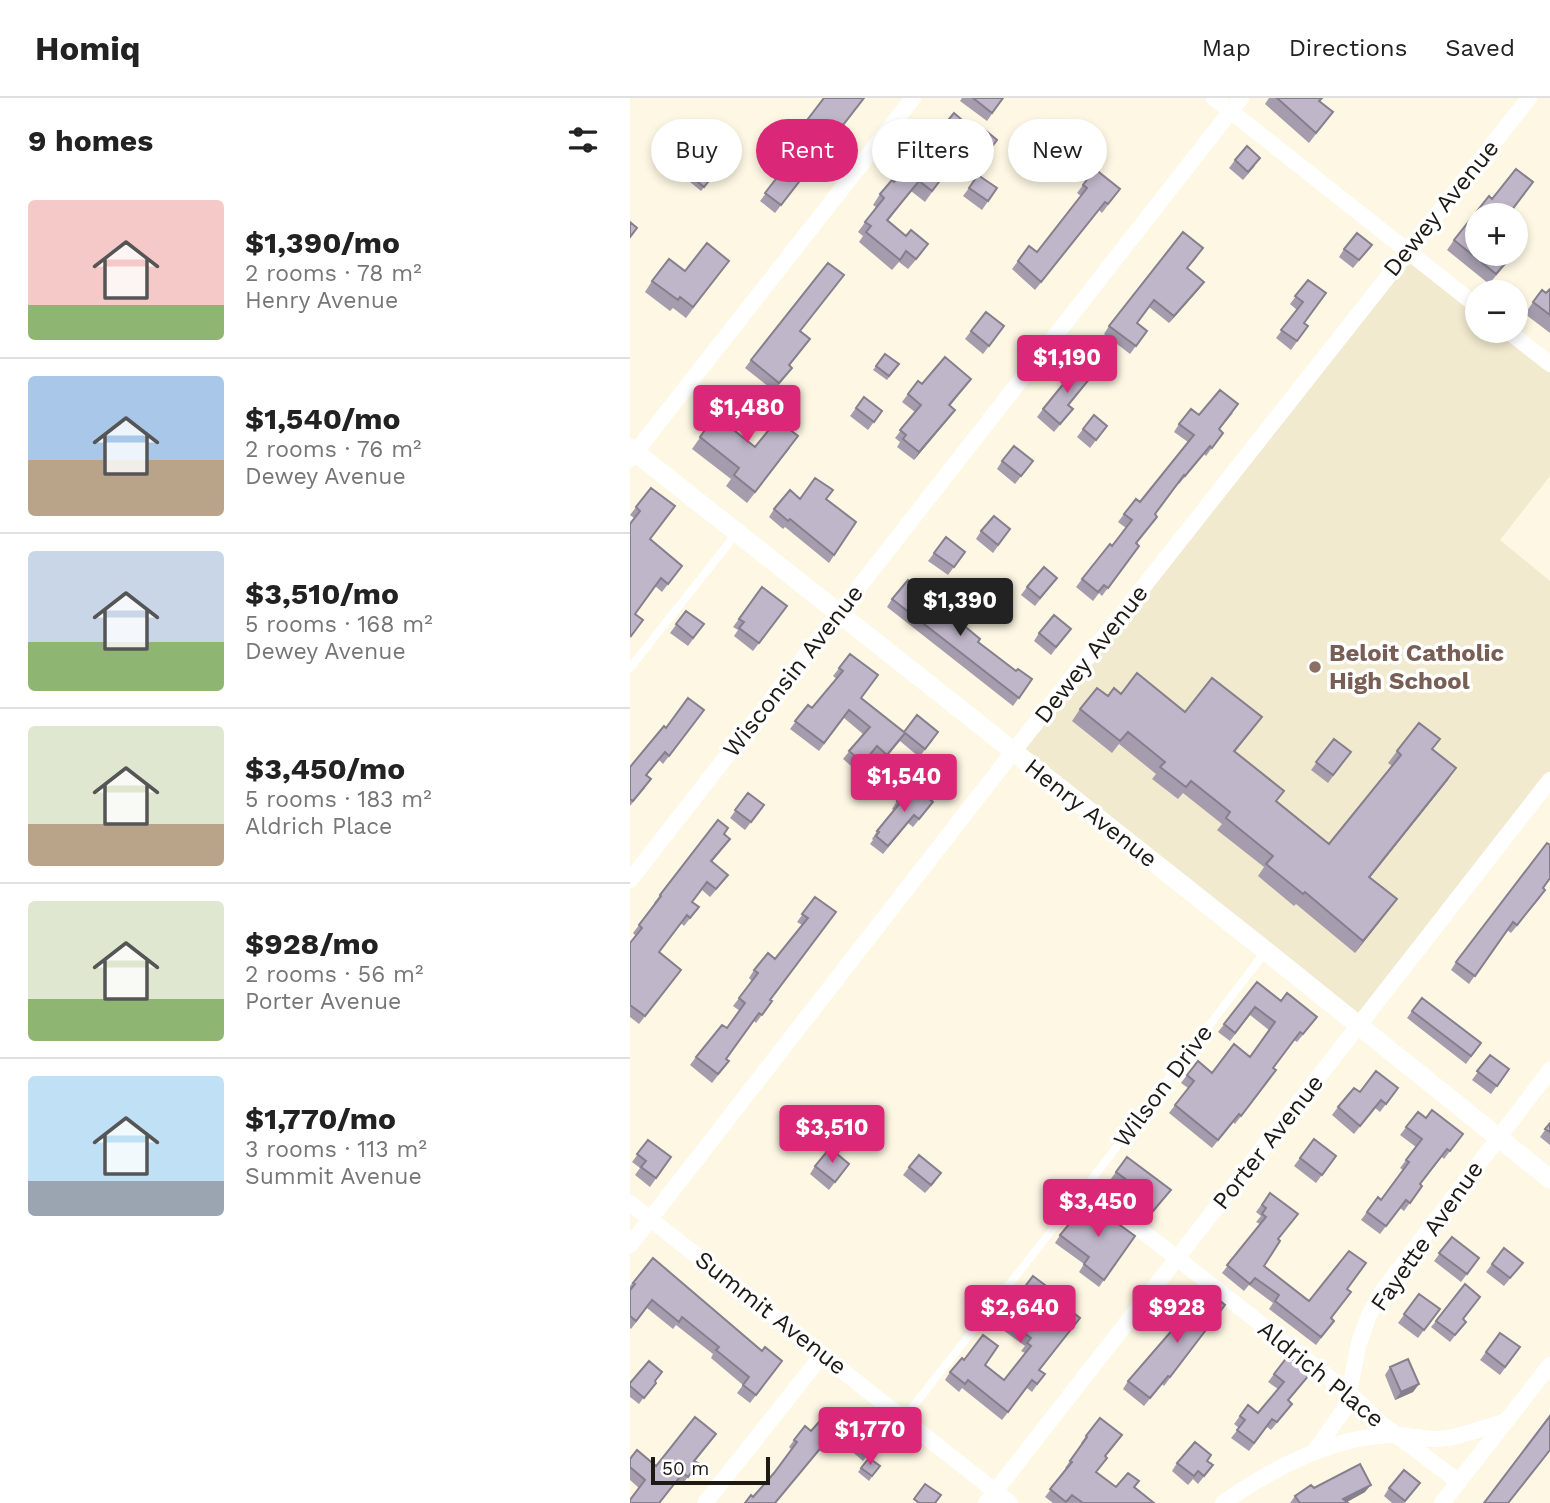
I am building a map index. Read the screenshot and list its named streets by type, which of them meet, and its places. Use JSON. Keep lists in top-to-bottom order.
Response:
{
  "streets": {
    "street": [
      "Dewey Avenue",
      "Wisconsin Avenue",
      "Henry Avenue",
      "Porter Avenue",
      "Fayette Avenue",
      "Summit Avenue",
      "Aldrich Place"
    ],
    "lane": ["Wilson Drive"]
  },
  "crossings": [
    ["Dewey Avenue", "Henry Avenue"],
    ["Dewey Avenue", "Summit Avenue"],
    ["Wisconsin Avenue", "Henry Avenue"],
    ["Henry Avenue", "Wilson Drive"],
    ["Henry Avenue", "Porter Avenue"],
    ["Henry Avenue", "Fayette Avenue"],
    ["Wilson Drive", "Summit Avenue"],
    ["Wilson Drive", "Aldrich Place"],
    ["Porter Avenue", "Summit Avenue"],
    ["Porter Avenue", "Aldrich Place"],
    ["Fayette Avenue", "Aldrich Place"]
  ],
  "places": ["Beloit Catholic High School"],
  "scale_bar": "50 m",
  "page": {
    "header": "Homiq",
    "nav": ["Map", "Directions", "Saved"],
    "heading": "9 homes",
    "chip": [
      "Buy",
      "Rent",
      "Filters",
      "New"
    ],
    "list": [
      {
        "name": "$1,390/mo",
        "note": "2 rooms · 78 m² · Henry Avenue"
      },
      {
        "name": "$1,540/mo",
        "note": "2 rooms · 76 m² · Dewey Avenue"
      },
      {
        "name": "$3,510/mo",
        "note": "5 rooms · 168 m² · Dewey Avenue"
      },
      {
        "name": "$3,450/mo",
        "note": "5 rooms · 183 m² · Aldrich Place"
      },
      {
        "name": "$928/mo",
        "note": "2 rooms · 56 m² · Porter Avenue"
      },
      {
        "name": "$1,770/mo",
        "note": "3 rooms · 113 m² · Summit Avenue"
      }
    ],
    "map_buttons": ["+", "−"],
    "price": [
      "$1,190",
      "$1,480",
      "$1,390",
      "$1,540",
      "$3,510",
      "$3,450",
      "$2,640",
      "$928",
      "$1,770"
    ],
    "scale": "50 m"
  }
}
